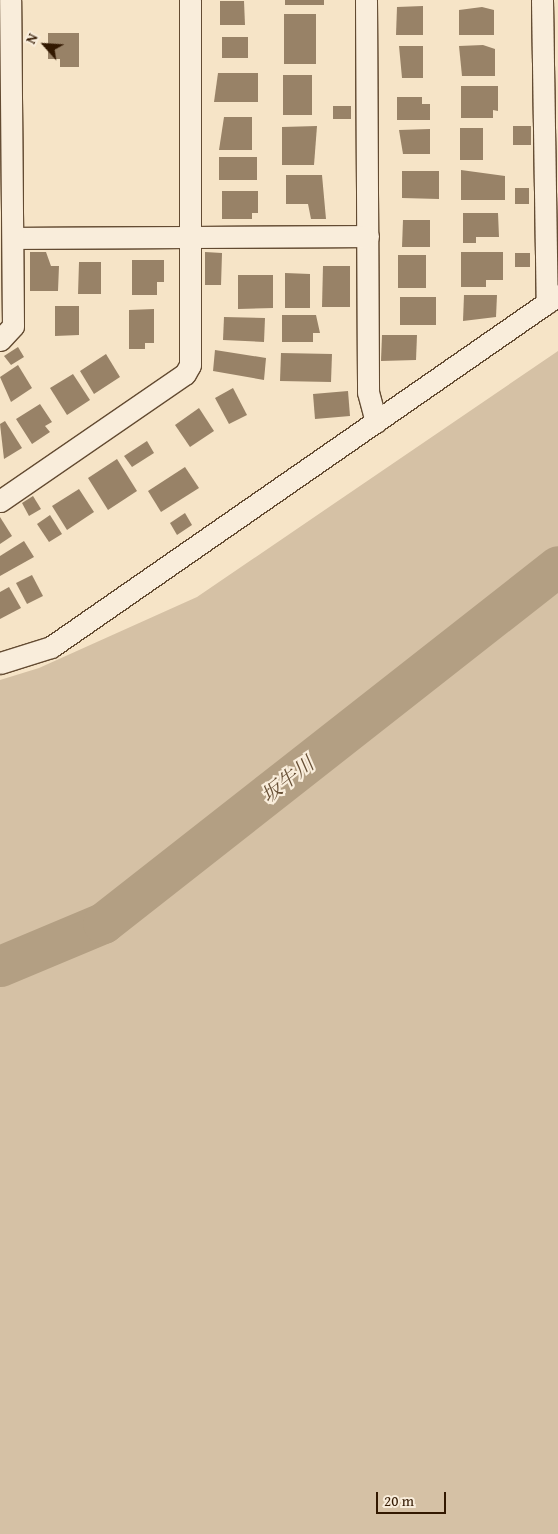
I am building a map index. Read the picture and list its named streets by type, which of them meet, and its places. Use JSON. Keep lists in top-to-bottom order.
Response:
{
  "water": ["坂牛川"],
  "scale_bar": "20 m",
  "north": "top left"
}
